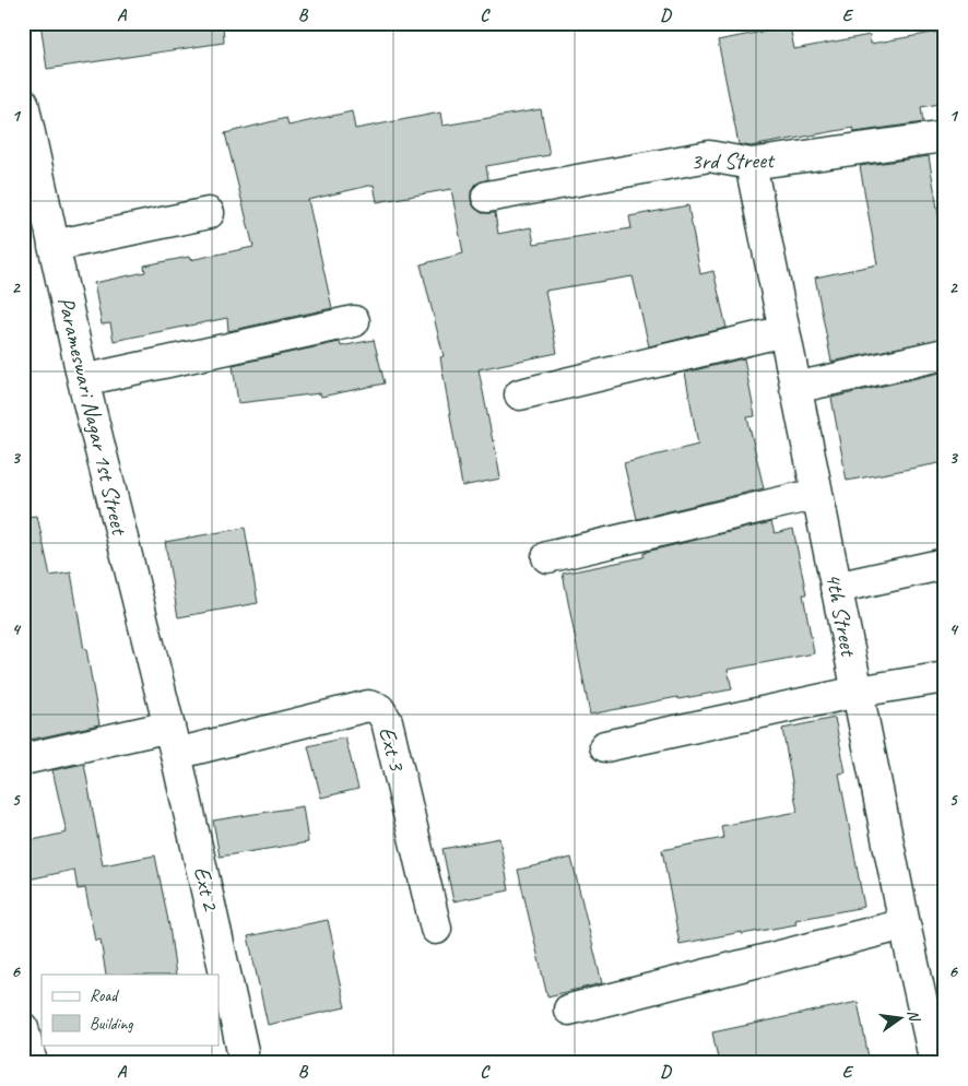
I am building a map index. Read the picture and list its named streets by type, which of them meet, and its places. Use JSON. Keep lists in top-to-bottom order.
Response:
{
  "streets": {
    "street": [
      "3rd Street",
      "Parameswari Nagar 1st Street",
      "4th Street",
      "Ext 3",
      "Ext 2"
    ]
  },
  "crossings": [
    ["3rd Street", "4th Street"],
    ["Parameswari Nagar 1st Street", "Ext 3"],
    ["Parameswari Nagar 1st Street", "Ext 2"],
    ["Ext 3", "Ext 2"]
  ],
  "legend": ["Road", "Building"],
  "north": "right",
  "grid": {
    "columns": [
      "A",
      "B",
      "C",
      "D",
      "E"
    ],
    "rows": [
      "1",
      "2",
      "3",
      "4",
      "5",
      "6"
    ]
  }
}
